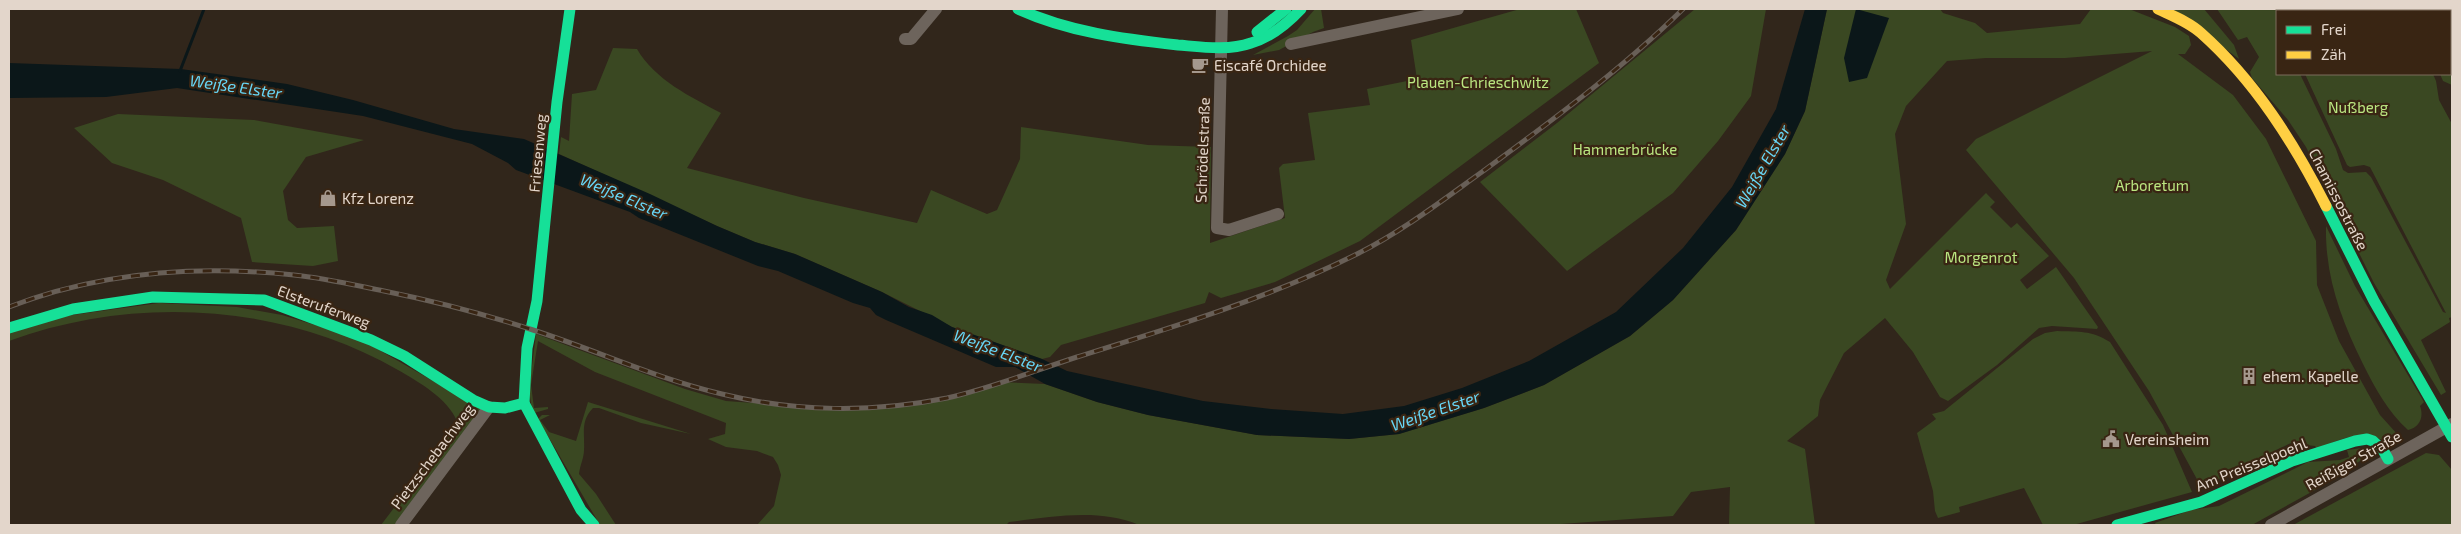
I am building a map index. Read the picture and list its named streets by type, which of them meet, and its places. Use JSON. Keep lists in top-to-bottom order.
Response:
{
  "streets": {
    "street": [
      "Schrödelstraße",
      "Friesenweg",
      "Chamissostraße",
      "Elsteruferweg",
      "Pietzschebachweg",
      "Reißiger Straße",
      "Am Preisselpoehl"
    ]
  },
  "crossings": [
    ["Friesenweg", "Elsteruferweg"],
    ["Chamissostraße", "Reißiger Straße"],
    ["Elsteruferweg", "Pietzschebachweg"],
    ["Reißiger Straße", "Am Preisselpoehl"]
  ],
  "water": ["Weiße Elster"],
  "parks": [
    "Plauen-Chrieschwitz",
    "Nußberg",
    "Hammerbrücke",
    "Arboretum",
    "Morgenrot"
  ],
  "places": {
    "cafe": ["Eiscafé Orchidee"],
    "shop": ["Kfz Lorenz"],
    "building": ["ehem. Kapelle"],
    "public building": ["Vereinsheim"]
  },
  "legend": ["Frei", "Zäh"]
}
